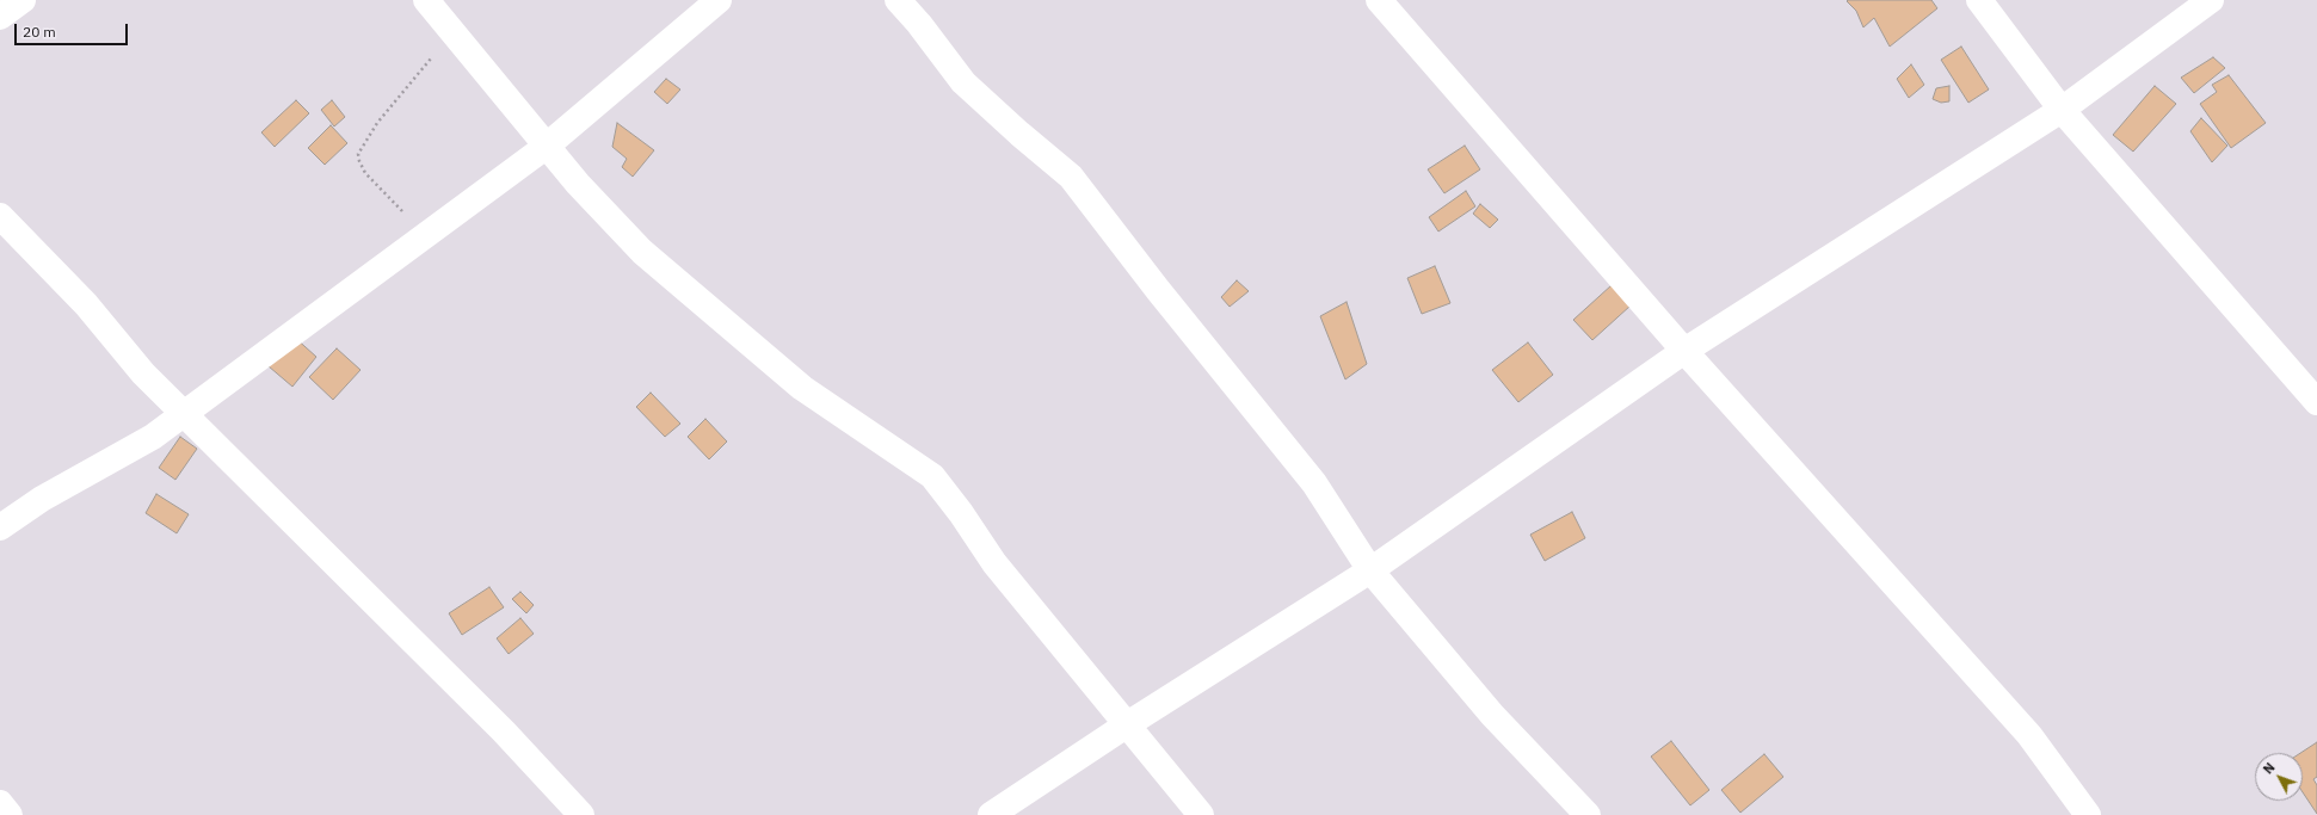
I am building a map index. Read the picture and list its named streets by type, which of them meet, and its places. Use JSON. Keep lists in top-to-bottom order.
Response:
{
  "scale_bar": "20 m",
  "north": "top left"
}
